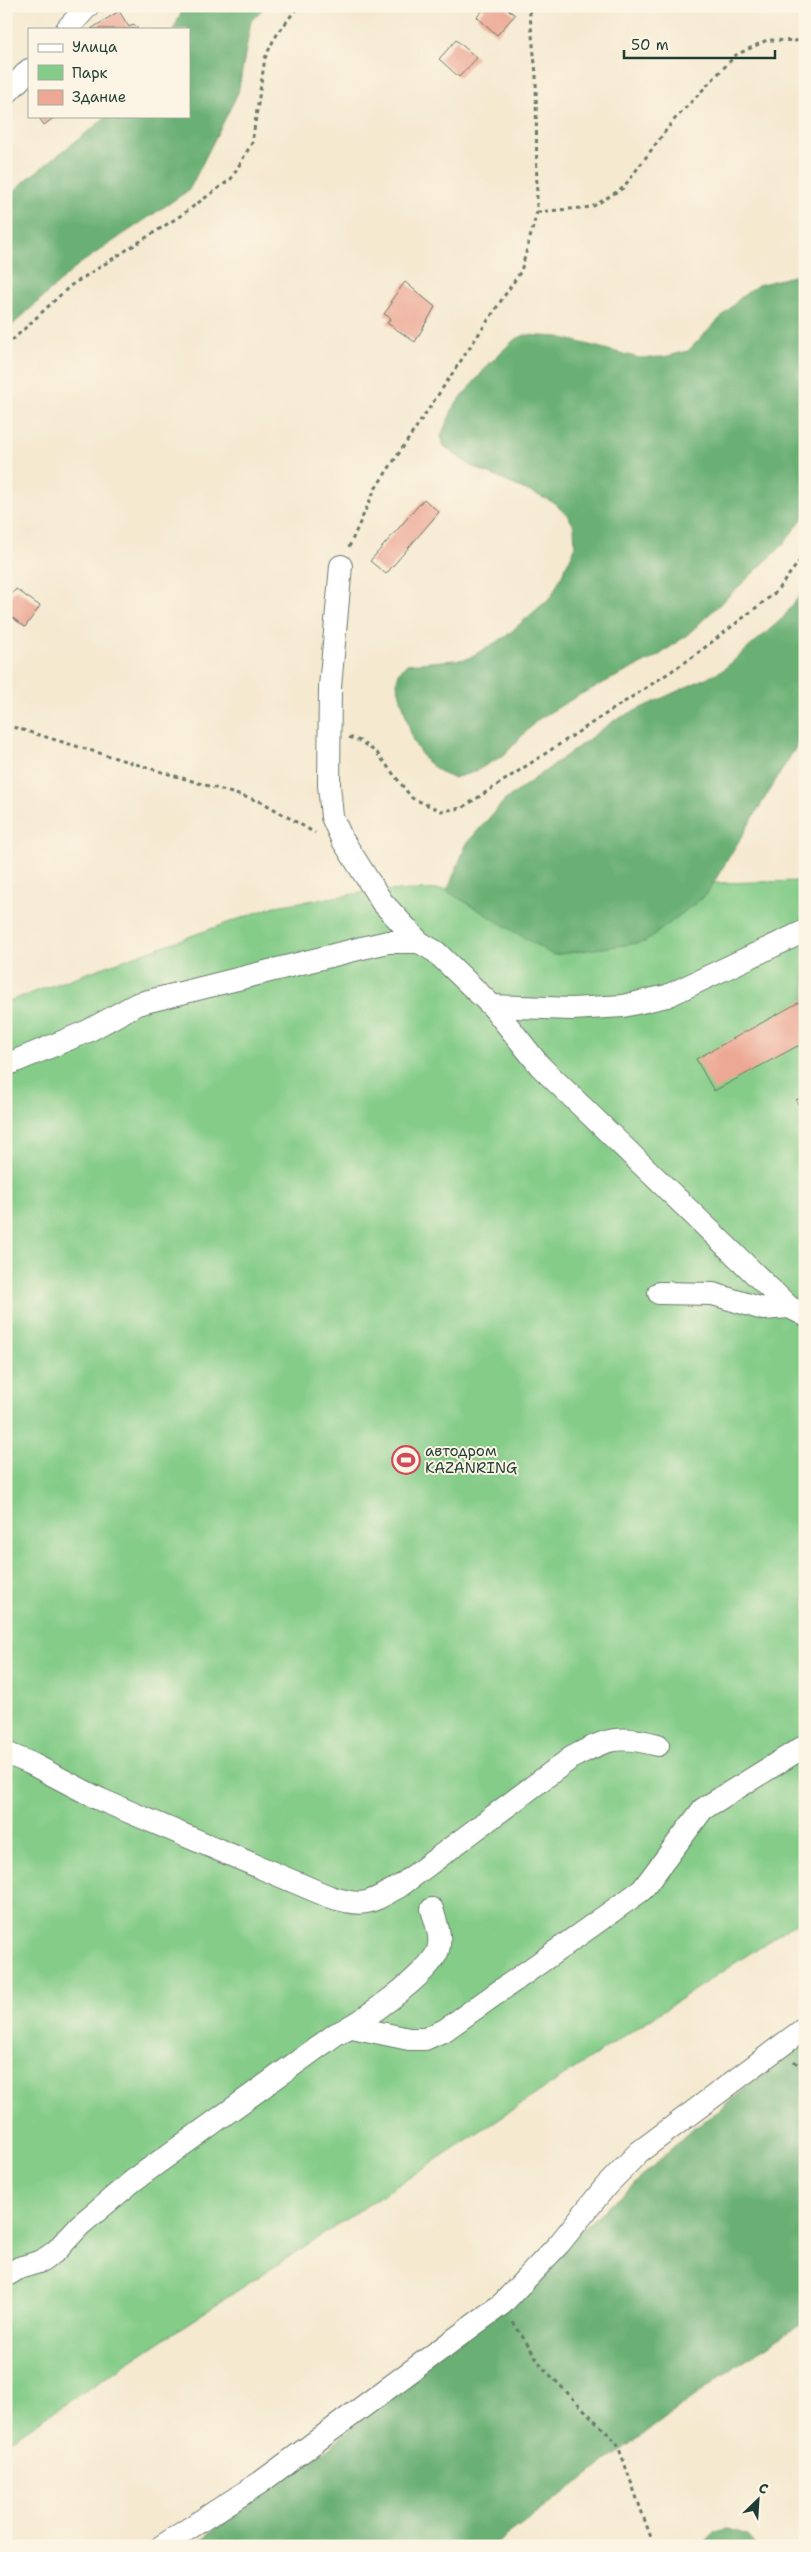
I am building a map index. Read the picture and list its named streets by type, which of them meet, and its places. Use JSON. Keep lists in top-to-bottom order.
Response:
{
  "places": {
    "sports": ["автодром KAZANRING"]
  },
  "legend": ["Улица", "Парк", "Здание"],
  "scale_bar": "50 m",
  "north": "top right"
}
